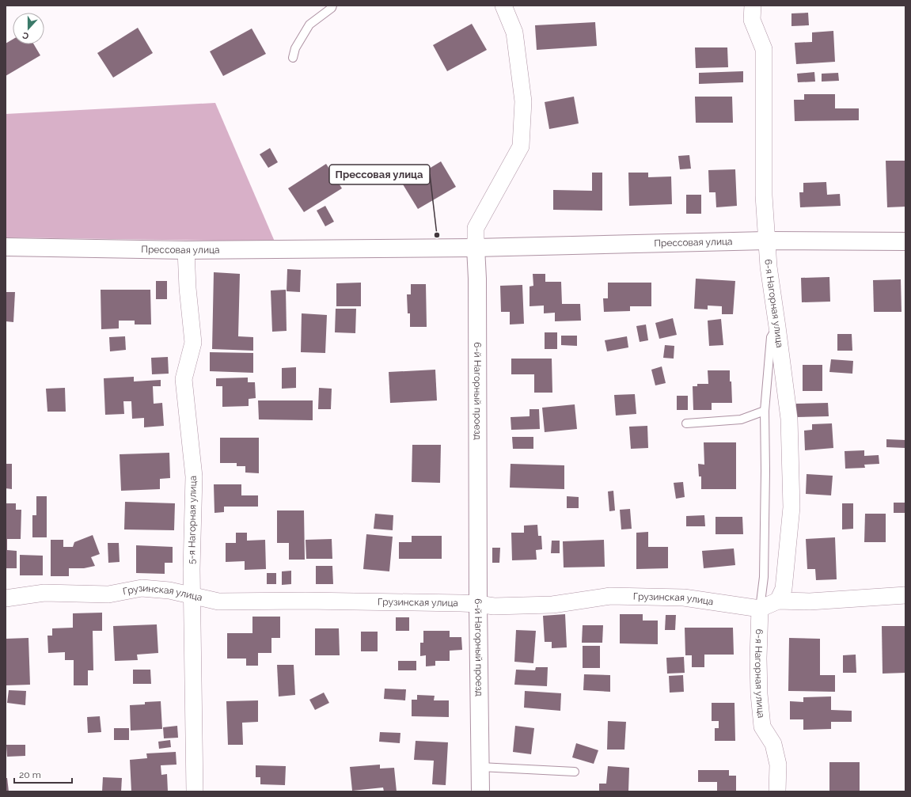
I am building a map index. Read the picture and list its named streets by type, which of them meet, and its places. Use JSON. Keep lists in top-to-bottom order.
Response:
{
  "streets": {
    "street": [
      "Прессовая улица",
      "6-я Нагорная улица",
      "6-й Нагорный проезд",
      "5-я Нагорная улица",
      "Грузинская улица"
    ]
  },
  "crossings": [
    ["Прессовая улица", "6-я Нагорная улица"],
    ["Прессовая улица", "6-й Нагорный проезд"],
    ["Прессовая улица", "5-я Нагорная улица"],
    ["6-я Нагорная улица", "Грузинская улица"],
    ["6-й Нагорный проезд", "Грузинская улица"],
    ["5-я Нагорная улица", "Грузинская улица"]
  ],
  "places": ["Прессовая улица"],
  "scale_bar": "20 m",
  "north": "bottom"
}
